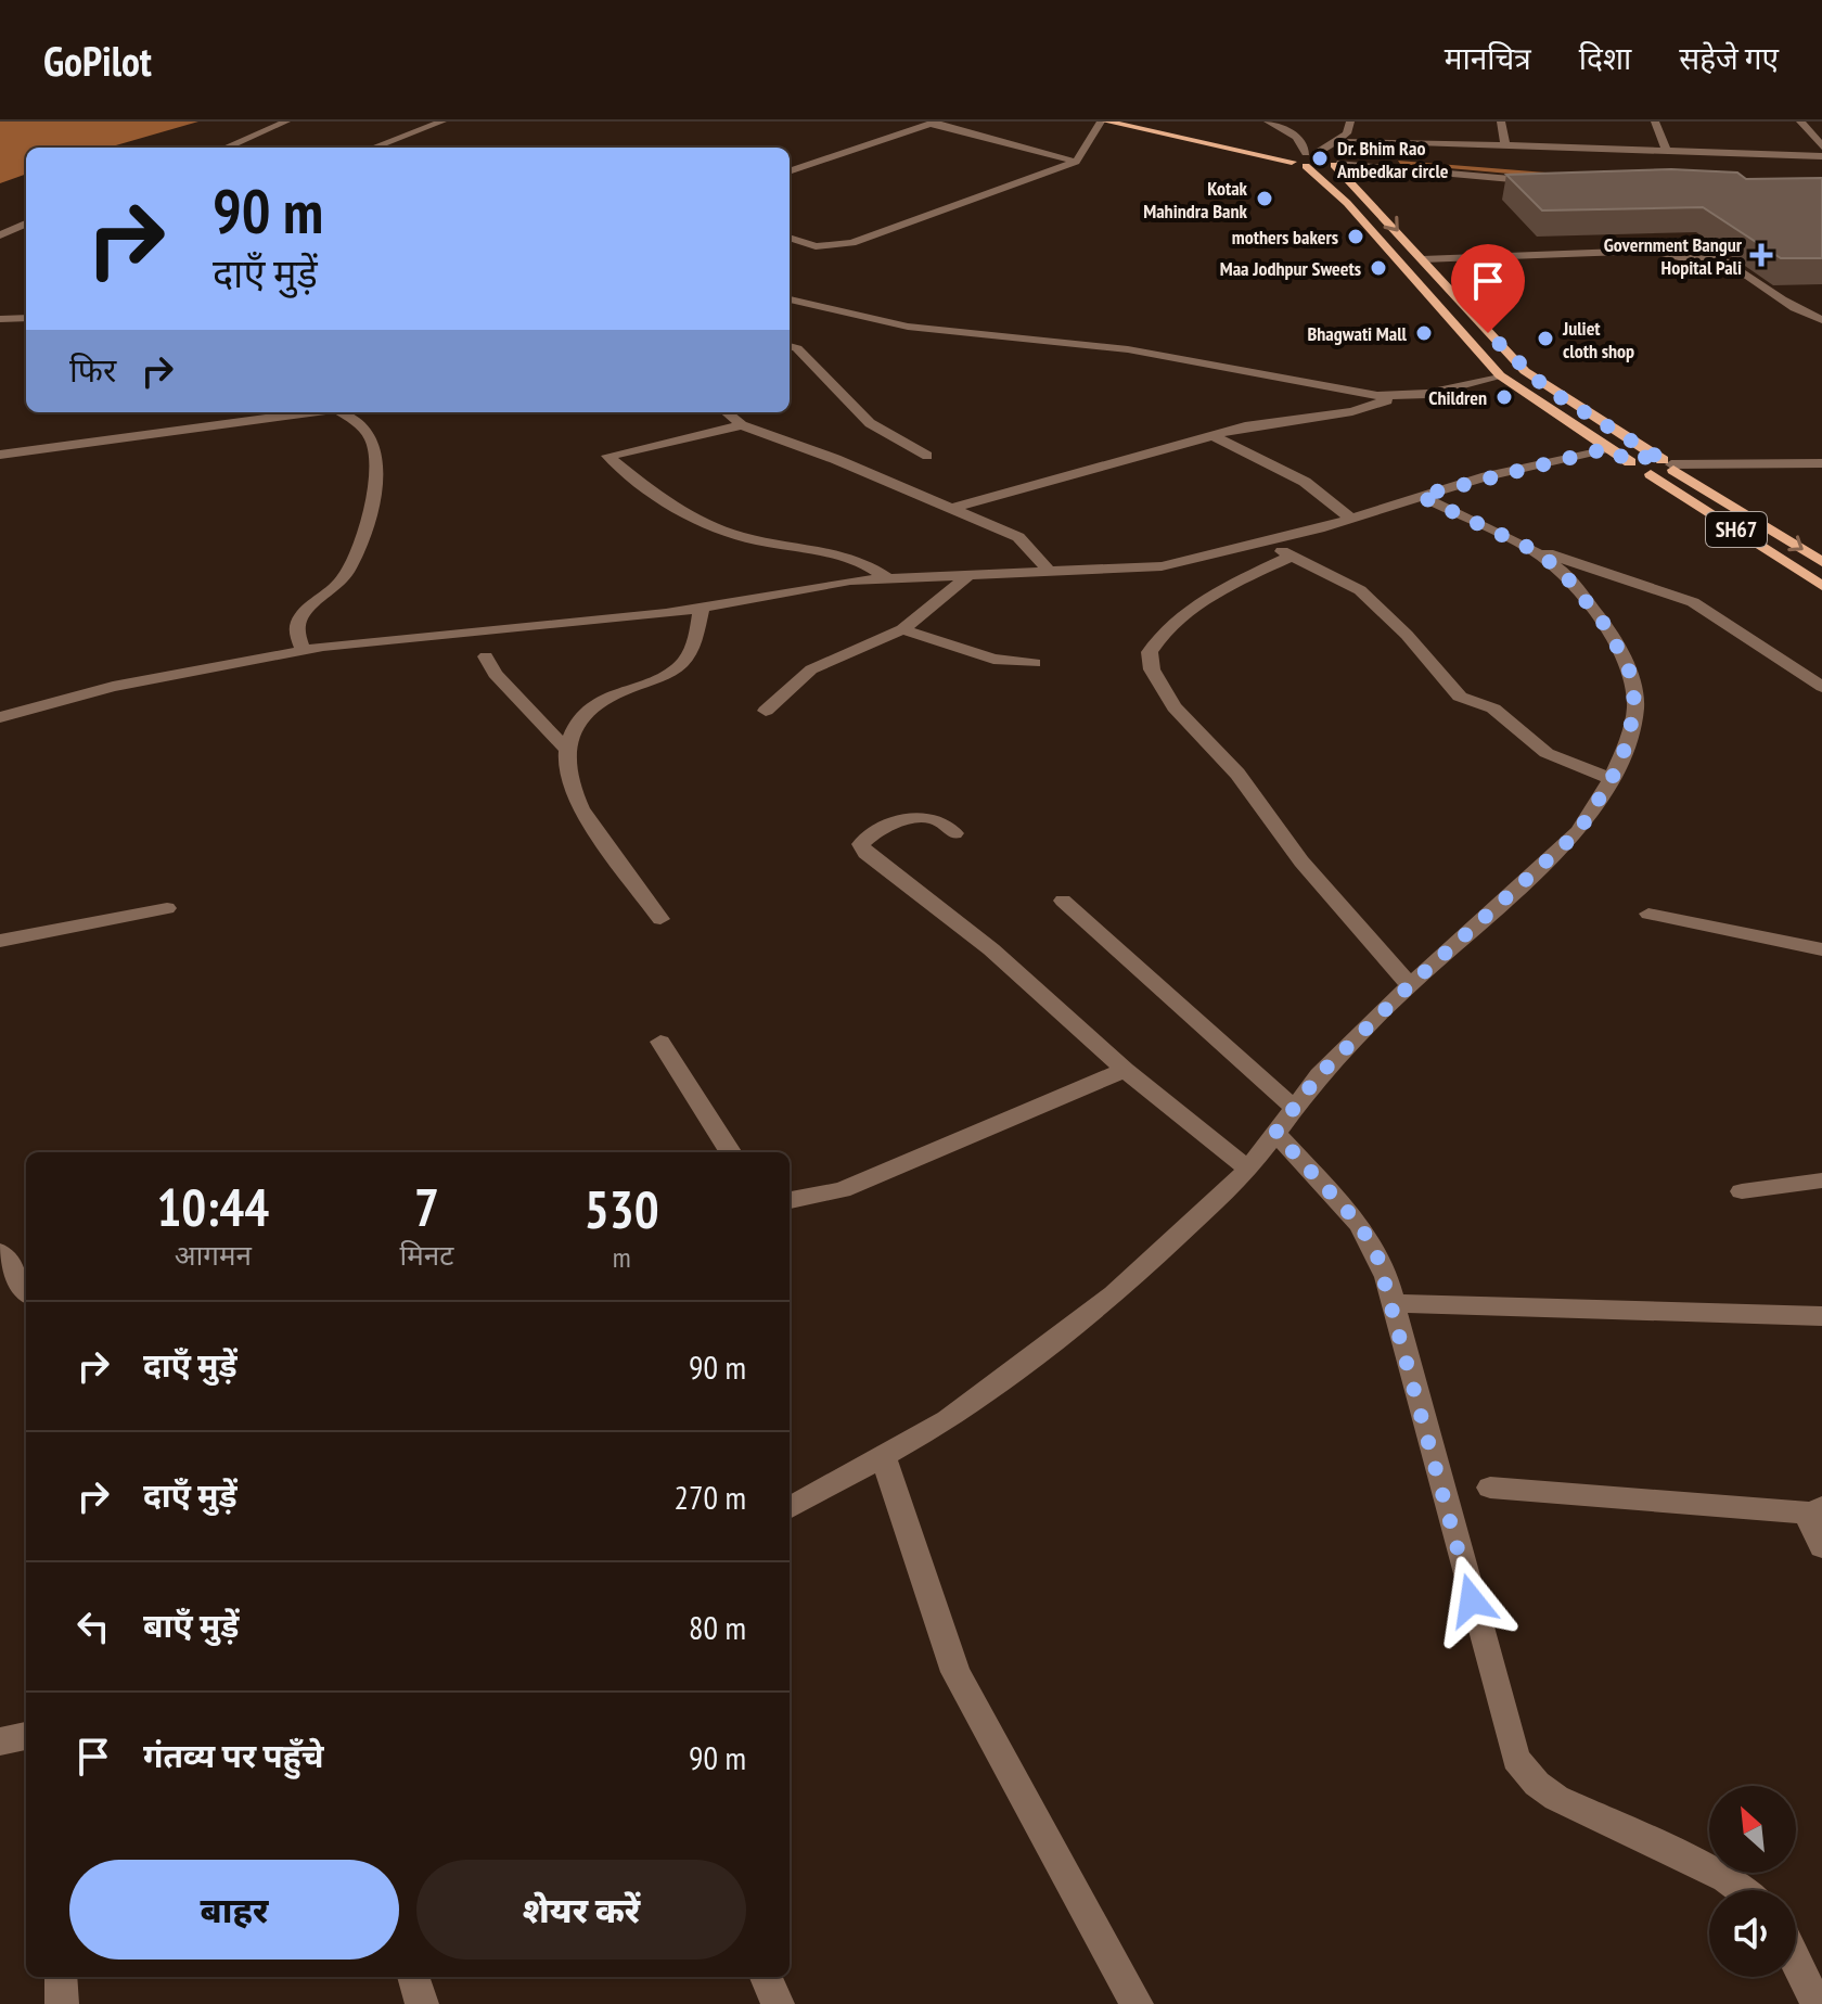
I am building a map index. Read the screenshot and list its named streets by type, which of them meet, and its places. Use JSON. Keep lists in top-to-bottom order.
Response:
{
  "streets": {
    "main road": ["SH67"]
  },
  "places": {
    "other": [
      "Dr. Bhim Rao Ambedkar circle",
      "Kotak Mahindra Bank",
      "mothers bakers",
      "Maa Jodhpur Sweets",
      "Bhagwati Mall",
      "Juliet cloth shop",
      "Children"
    ],
    "health": ["Government Bangur Hopital Pali"]
  },
  "north": "top left",
  "page": {
    "header": "GoPilot",
    "nav": ["मानचित्र", "दिशा", "सहेजे गए"],
    "turn": ["90 m", "दाएँ मुड़ें"],
    "then": "फिर",
    "eta": [
      "10:44",
      "आगमन",
      "7",
      "मिनट",
      "530",
      "m"
    ],
    "list": [
      {
        "name": "दाएँ मुड़ें",
        "value": "90 m"
      },
      {
        "name": "दाएँ मुड़ें",
        "value": "270 m"
      },
      {
        "name": "बाएँ मुड़ें",
        "value": "80 m"
      },
      {
        "name": "गंतव्य पर पहुँचे",
        "value": "90 m"
      }
    ],
    "buttons": ["बाहर", "शेयर करें"]
  }
}
